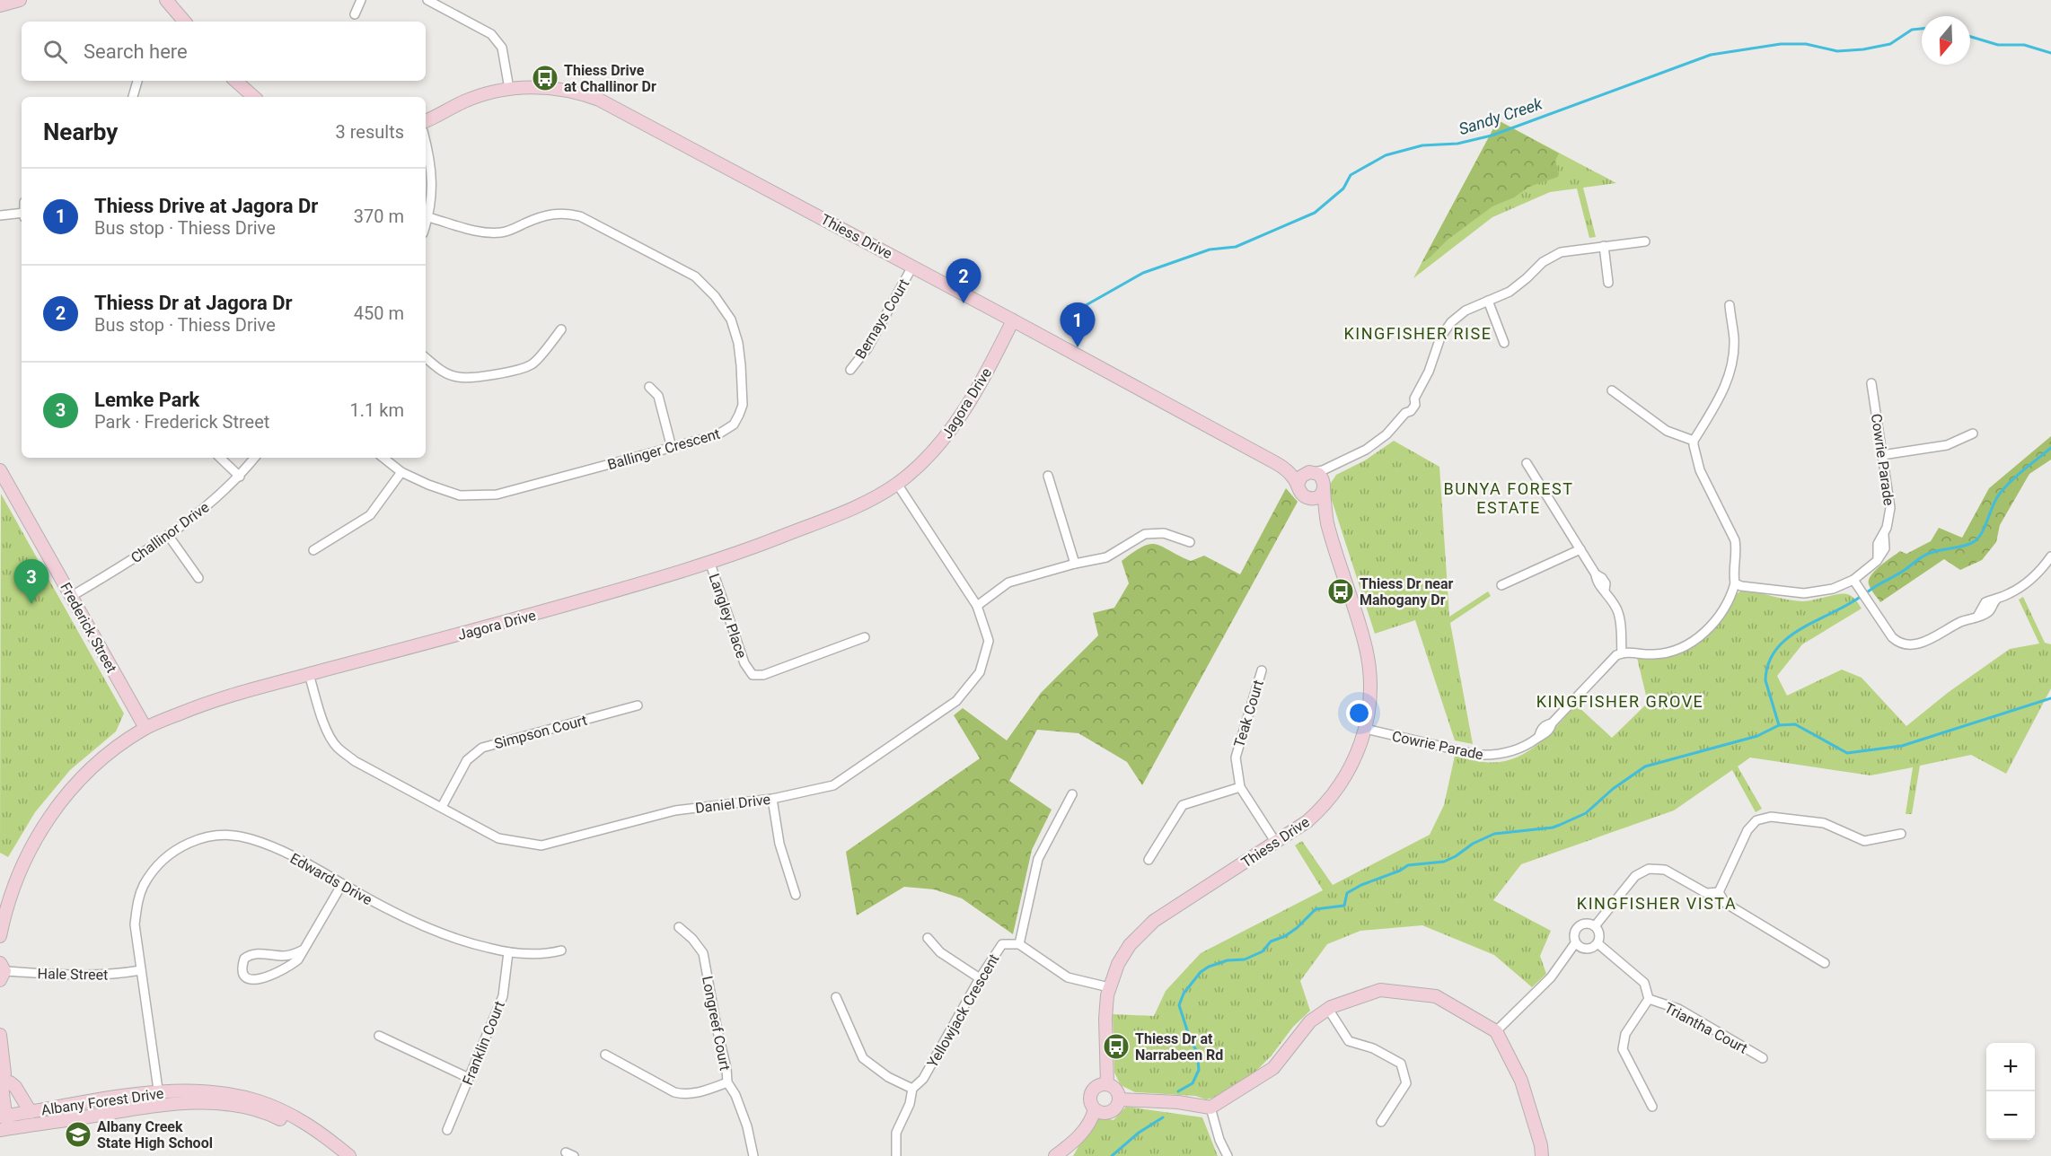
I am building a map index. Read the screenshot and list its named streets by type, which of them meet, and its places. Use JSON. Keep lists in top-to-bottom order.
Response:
{
  "streets": {
    "street": [
      "Thiess Drive",
      "Bernays Court",
      "Jagora Drive",
      "Ballinger Crescent",
      "Cowrie Parade",
      "Challinor Drive",
      "Langley Place",
      "Frederick Street",
      "Teak Court",
      "Simpson Court",
      "Daniel Drive",
      "Edwards Drive",
      "Hale Street",
      "Yellowjack Crescent",
      "Longreef Court",
      "Triantha Court",
      "Franklin Court",
      "Albany Forest Drive"
    ]
  },
  "crossings": [
    ["Thiess Drive", "Bernays Court"],
    ["Thiess Drive", "Jagora Drive"],
    ["Thiess Drive", "Cowrie Parade"],
    ["Thiess Drive", "Teak Court"],
    ["Jagora Drive", "Langley Place"],
    ["Jagora Drive", "Frederick Street"],
    ["Jagora Drive", "Daniel Drive"],
    ["Challinor Drive", "Frederick Street"],
    ["Simpson Court", "Daniel Drive"],
    ["Edwards Drive", "Hale Street"],
    ["Edwards Drive", "Franklin Court"],
    ["Edwards Drive", "Albany Forest Drive"]
  ],
  "districts": [
    "KINGFISHER RISE",
    "BUNYA FOREST ESTATE",
    "KINGFISHER GROVE",
    "KINGFISHER VISTA"
  ],
  "water": ["Sandy Creek"],
  "places": {
    "bus stop": ["Thiess Drive at Challinor Dr", "Thiess Dr near Mahogany Dr", "Thiess Dr at Narrabeen Rd"],
    "school or university": ["Albany Creek State High School"]
  },
  "north": "bottom",
  "page": {
    "search": "Search here",
    "heading": ["Nearby", "3 results"],
    "list": [
      {
        "mark": "1",
        "name": "Thiess Drive at Jagora Dr",
        "note": "Bus stop · Thiess Drive",
        "value": "370 m"
      },
      {
        "mark": "2",
        "name": "Thiess Dr at Jagora Dr",
        "note": "Bus stop · Thiess Drive",
        "value": "450 m"
      },
      {
        "mark": "3",
        "name": "Lemke Park",
        "note": "Park · Frederick Street",
        "value": "1.1 km"
      }
    ],
    "pins": ["2", "1", "3"],
    "map_buttons": ["+", "−"]
  }
}
